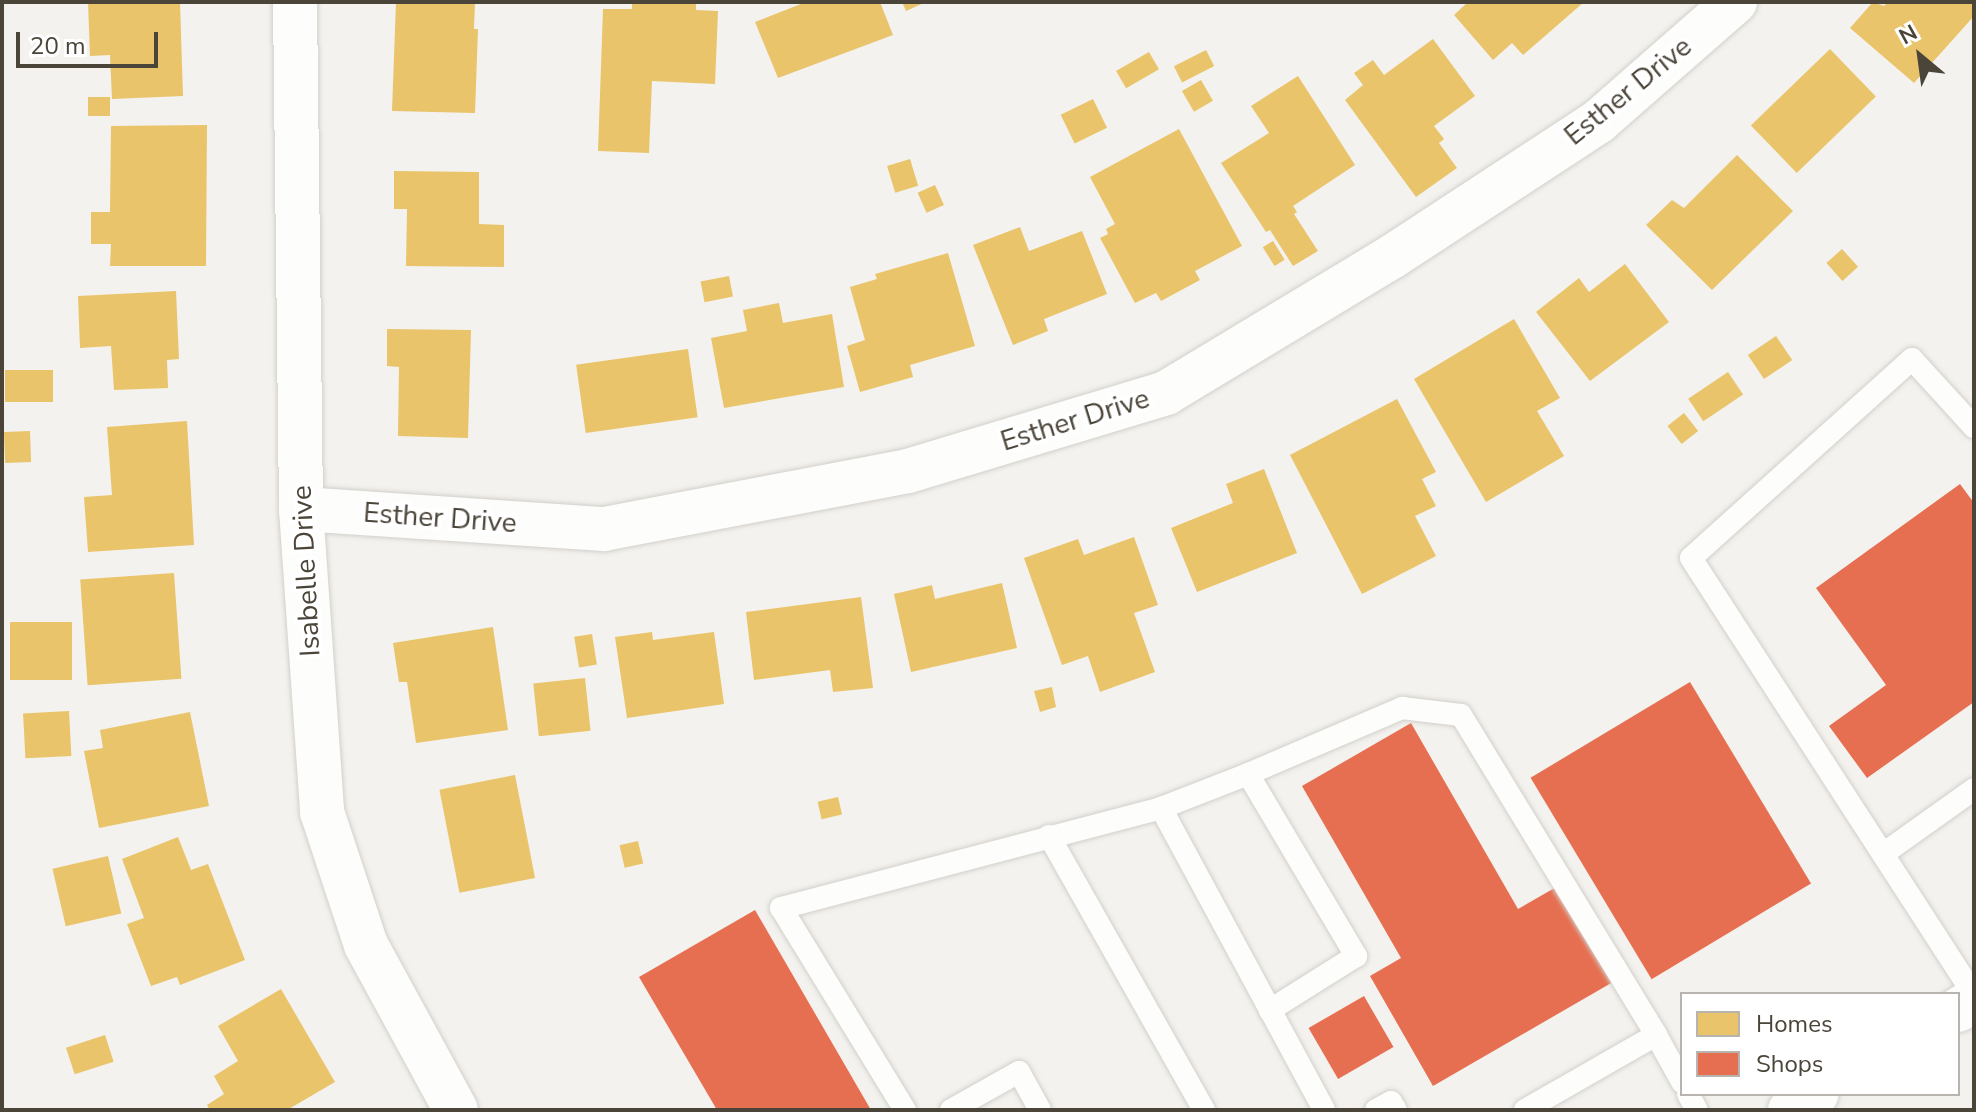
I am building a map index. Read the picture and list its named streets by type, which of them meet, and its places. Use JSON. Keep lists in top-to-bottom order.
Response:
{
  "streets": {
    "street": ["Esther Drive", "Isabelle Drive"]
  },
  "crossings": [
    ["Esther Drive", "Isabelle Drive"]
  ],
  "legend": ["Homes", "Shops"],
  "scale_bar": "20 m",
  "north": "top left"
}
